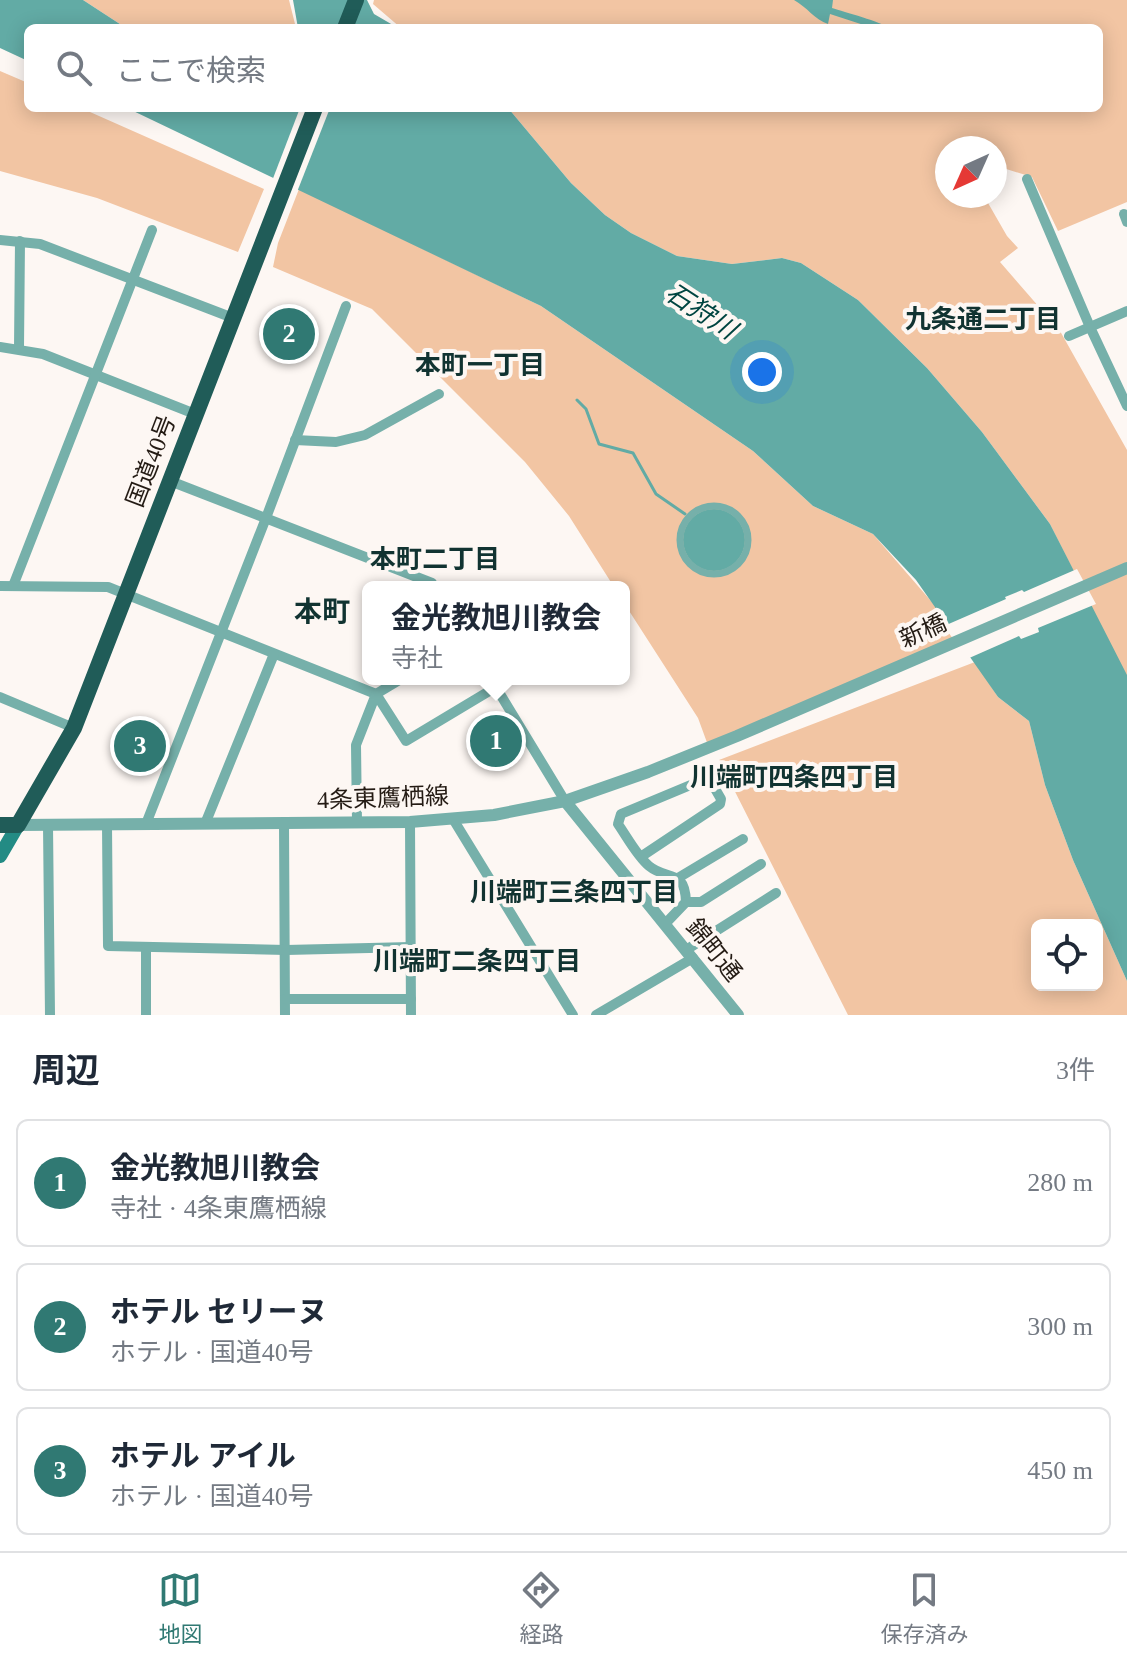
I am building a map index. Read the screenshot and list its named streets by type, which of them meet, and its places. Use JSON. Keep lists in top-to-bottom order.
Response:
{
  "streets": {
    "highway": ["国道40号"],
    "street": ["新橋", "4条東鷹栖線", "錦町通"]
  },
  "crossings": [
    ["国道40号", "4条東鷹栖線"],
    ["新橋", "4条東鷹栖線"],
    ["4条東鷹栖線", "錦町通"]
  ],
  "districts": [
    "九条通二丁目",
    "本町一丁目",
    "本町二丁目",
    "本町",
    "川端町四条四丁目",
    "川端町三条四丁目",
    "川端町二条四丁目"
  ],
  "water": ["石狩川"],
  "north": "bottom left",
  "page": {
    "search": "ここで検索",
    "pins": ["2", "1", "3"],
    "popup": ["金光教旭川教会", "寺社"],
    "heading": ["周辺", "3件"],
    "list": [
      {
        "mark": "1",
        "name": "金光教旭川教会",
        "note": "寺社 · 4条東鷹栖線",
        "value": "280 m"
      },
      {
        "mark": "2",
        "name": "ホテル セリーヌ",
        "note": "ホテル · 国道40号",
        "value": "300 m"
      },
      {
        "mark": "3",
        "name": "ホテル アイル",
        "note": "ホテル · 国道40号",
        "value": "450 m"
      }
    ],
    "nav": ["地図", "経路", "保存済み"]
  }
}
